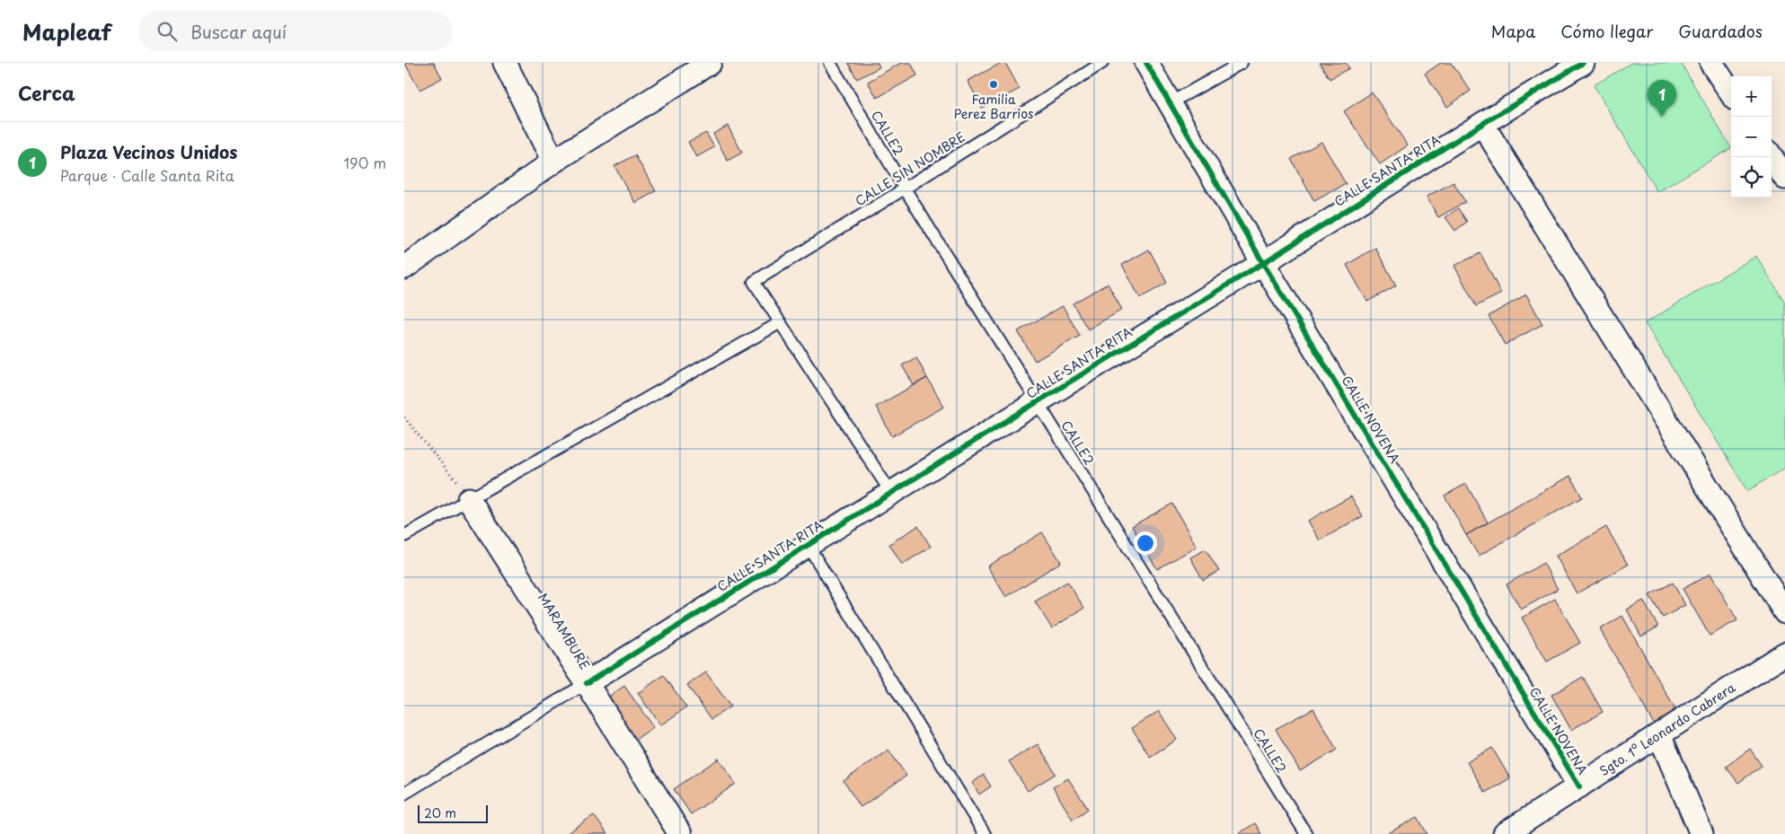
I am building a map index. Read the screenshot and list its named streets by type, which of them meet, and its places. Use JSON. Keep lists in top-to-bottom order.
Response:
{
  "streets": {
    "street": ["CALLE SANTA RITA", "CALLE NOVENA", "Sgto. 1º Leonardo Cabrera"],
    "lane": ["CALLE2", "CALLE SIN NOMBRE"]
  },
  "crossings": [
    ["CALLE2", "CALLE SIN NOMBRE"],
    ["CALLE2", "CALLE SANTA RITA"],
    ["CALLE SANTA RITA", "CALLE NOVENA"],
    ["CALLE NOVENA", "Sgto. 1º Leonardo Cabrera"]
  ],
  "places": ["Familia Perez Barrios"],
  "scale_bar": "20 m",
  "page": {
    "header": "Mapleaf",
    "search": "Buscar aquí",
    "nav": ["Mapa", "Cómo llegar", "Guardados"],
    "heading": "Cerca",
    "map_buttons": ["+", "−"],
    "pins": "1",
    "list": [
      {
        "mark": "1",
        "name": "Plaza Vecinos Unidos",
        "note": "Parque · Calle Santa Rita",
        "value": "190 m"
      }
    ],
    "scale": "20 m"
  }
}
